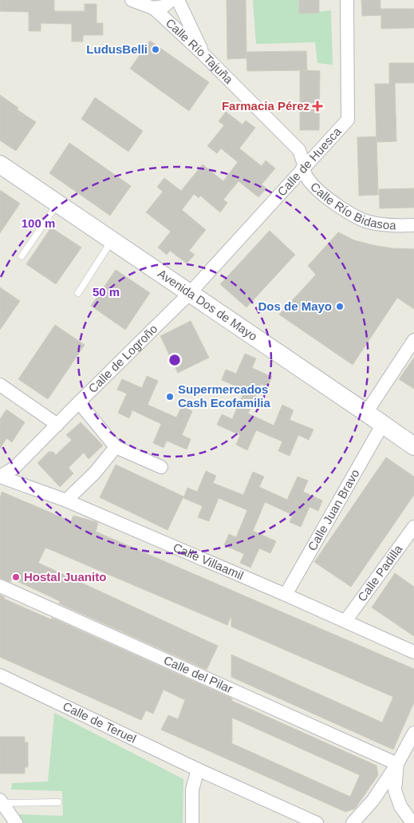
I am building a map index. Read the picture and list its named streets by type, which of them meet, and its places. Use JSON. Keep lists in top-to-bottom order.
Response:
{
  "streets": {
    "street": [
      "Calle Río Tajuña",
      "Calle de Huesca",
      "Calle Río Bidasoa",
      "Avenida Dos de Mayo",
      "Calle de Logroño",
      "Calle Juan Bravo",
      "Calle Villaamil",
      "Calle Padilla",
      "Calle del Pilar",
      "Calle de Teruel"
    ]
  },
  "crossings": [
    ["Calle Río Tajuña", "Calle de Huesca"],
    ["Calle Río Tajuña", "Calle Río Bidasoa"],
    ["Calle de Huesca", "Calle Río Bidasoa"],
    ["Calle de Huesca", "Avenida Dos de Mayo"],
    ["Calle de Huesca", "Calle de Logroño"],
    ["Avenida Dos de Mayo", "Calle de Logroño"],
    ["Avenida Dos de Mayo", "Calle Juan Bravo"],
    ["Calle de Logroño", "Calle Villaamil"],
    ["Calle Juan Bravo", "Calle Villaamil"],
    ["Calle Villaamil", "Calle Padilla"]
  ],
  "places": {
    "other": [
      "LudusBelli",
      "Dos de Mayo",
      "Supermercados Cash Ecofamilia",
      "Hostal Juanito"
    ],
    "health": ["Farmacia Pérez"]
  },
  "rings": ["100 m", "50 m"]
}
